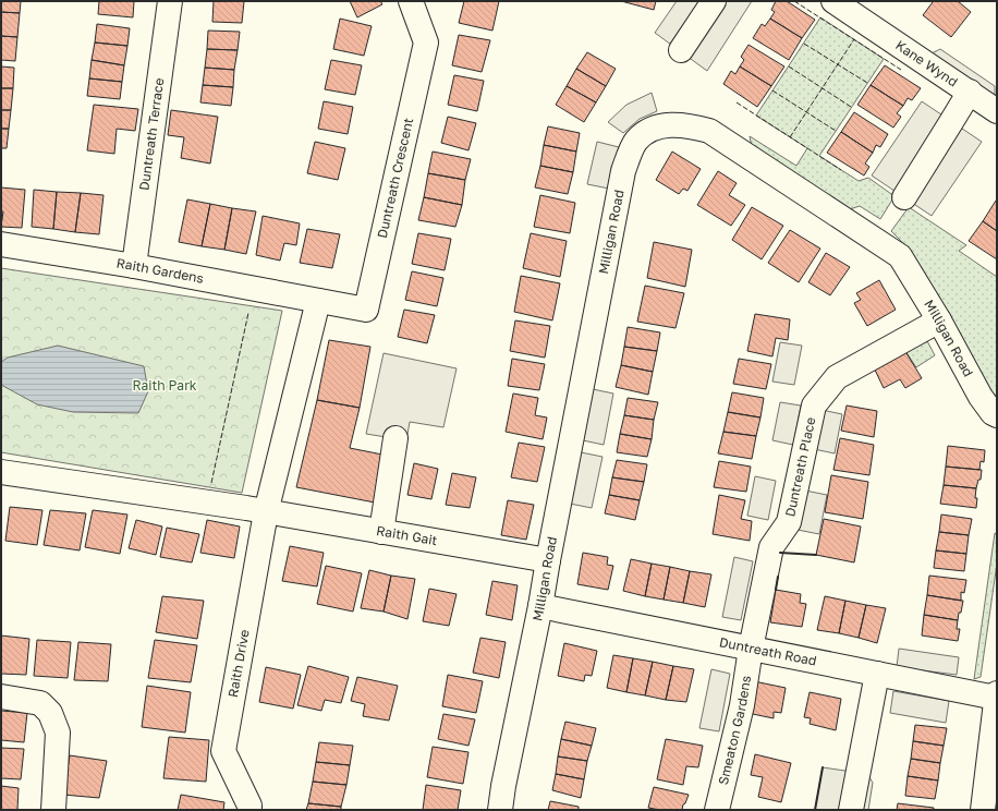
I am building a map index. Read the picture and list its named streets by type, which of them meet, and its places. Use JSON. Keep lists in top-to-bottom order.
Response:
{
  "streets": {
    "street": [
      "Kane Wynd",
      "Duntreath Terrace",
      "Duntreath Crescent",
      "Milligan Road",
      "Raith Gardens",
      "Duntreath Place",
      "Raith Gait",
      "Duntreath Road",
      "Raith Drive",
      "Smeaton Gardens"
    ]
  },
  "crossings": [
    ["Duntreath Terrace", "Raith Gardens"],
    ["Duntreath Crescent", "Raith Gardens"],
    ["Duntreath Crescent", "Raith Drive"],
    ["Milligan Road", "Duntreath Place"],
    ["Milligan Road", "Raith Gait"],
    ["Milligan Road", "Duntreath Road"],
    ["Raith Gardens", "Raith Drive"],
    ["Duntreath Place", "Duntreath Road"],
    ["Duntreath Place", "Smeaton Gardens"],
    ["Raith Gait", "Raith Drive"],
    ["Duntreath Road", "Smeaton Gardens"]
  ],
  "parks": ["Raith Park"]
}
